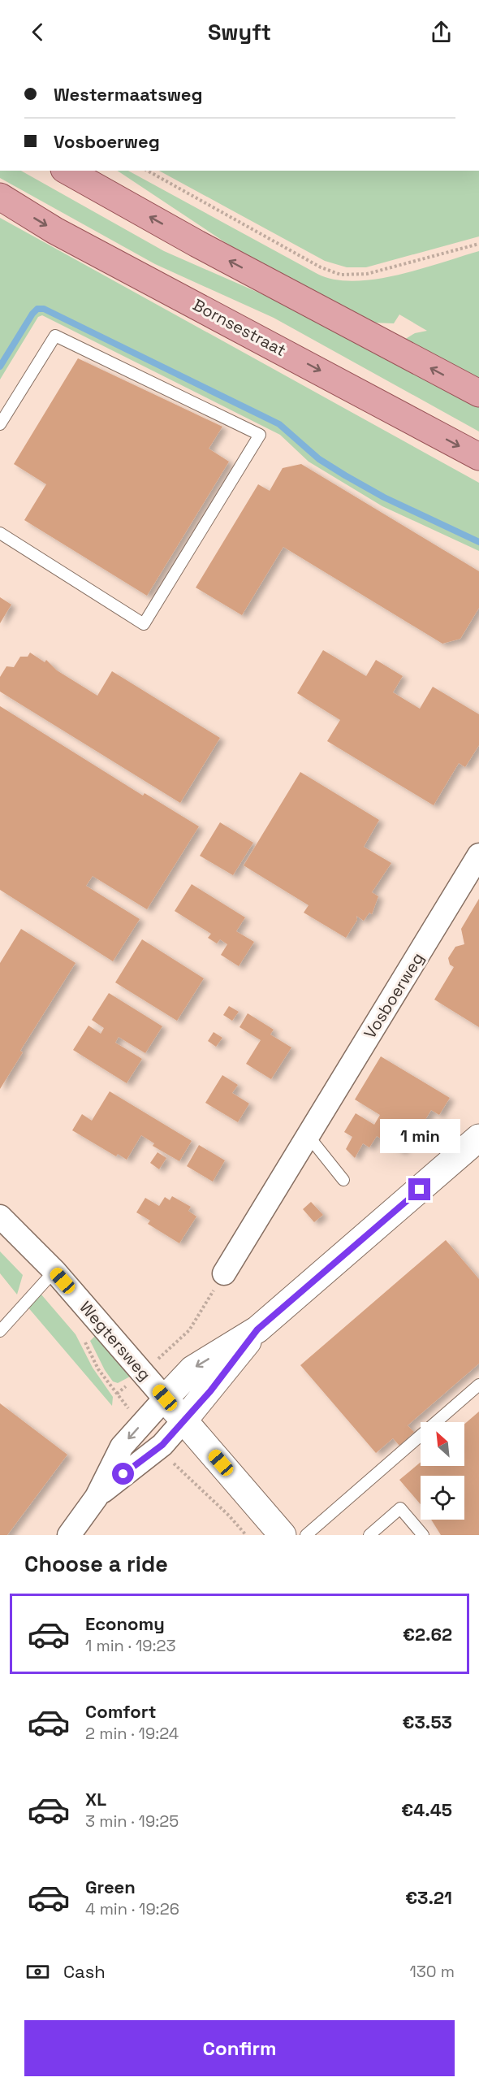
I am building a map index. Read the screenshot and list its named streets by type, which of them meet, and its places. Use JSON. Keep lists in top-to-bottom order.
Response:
{
  "streets": {
    "main road": ["Bornsestraat"],
    "street": ["Vosboerweg", "Wegtersweg"]
  },
  "north": "top left",
  "page": {
    "header": "Swyft",
    "banner": ["Westermaatsweg", "Vosboerweg"],
    "bubble": "1 min",
    "heading": "Choose a ride",
    "list": [
      {
        "name": "Economy",
        "note": "1 min · 19:23",
        "value": "€2.62"
      },
      {
        "name": "Comfort",
        "note": "2 min · 19:24",
        "value": "€3.53"
      },
      {
        "name": "XL",
        "note": "3 min · 19:25",
        "value": "€4.45"
      },
      {
        "name": "Green",
        "note": "4 min · 19:26",
        "value": "€3.21"
      }
    ],
    "pay": ["Cash", "130 m"],
    "buttons": "Confirm"
  }
}
